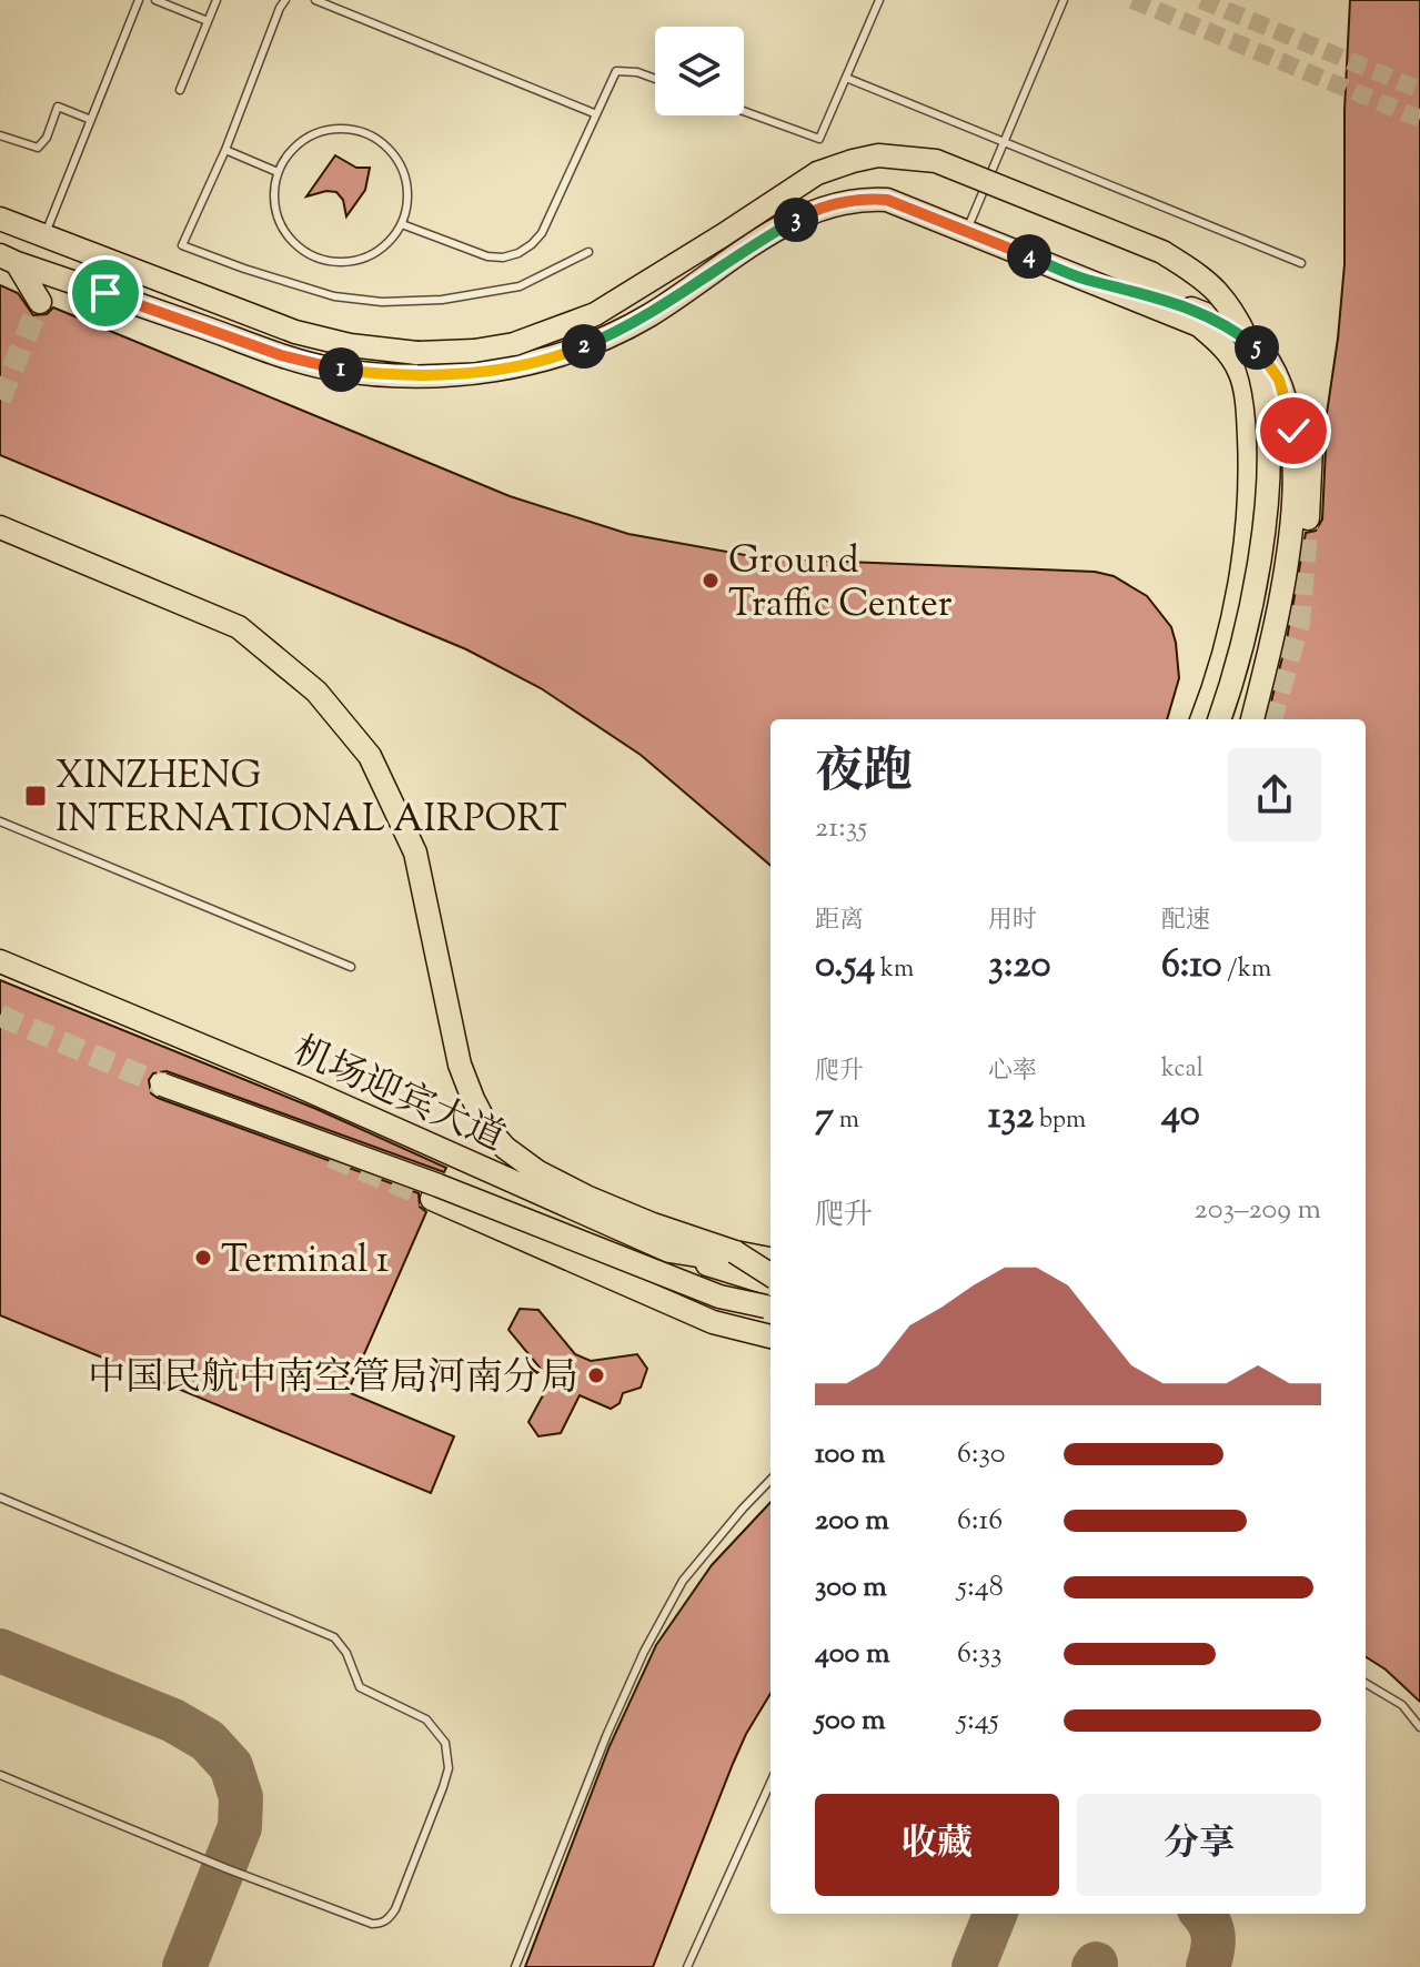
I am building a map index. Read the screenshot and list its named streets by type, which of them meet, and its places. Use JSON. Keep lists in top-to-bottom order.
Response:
{
  "streets": {
    "main road": ["机场迎宾大道"]
  },
  "places": {
    "other": ["Ground Traffic Center", "Terminal 1", "中国民航中南空管局河南分局"],
    "transit": ["XINZHENG INTERNATIONAL AIRPORT"]
  },
  "page": {
    "pins": [
      "3",
      "4",
      "2",
      "5",
      "1"
    ],
    "heading": ["夜跑", "21:35"],
    "stats": [
      ["距离", "0.54 km"],
      ["用时", "3:20"],
      ["配速", "6:10 /km"],
      ["爬升", "7 m"],
      ["心率", "132 bpm"],
      ["kcal", "40"]
    ],
    "chart": ["爬升", "203–209 m"],
    "list": [
      {
        "name": "100 m",
        "note": "6:30"
      },
      {
        "name": "200 m",
        "note": "6:16"
      },
      {
        "name": "300 m",
        "note": "5:48"
      },
      {
        "name": "400 m",
        "note": "6:33"
      },
      {
        "name": "500 m",
        "note": "5:45"
      }
    ],
    "buttons": ["收藏", "分享"]
  }
}
